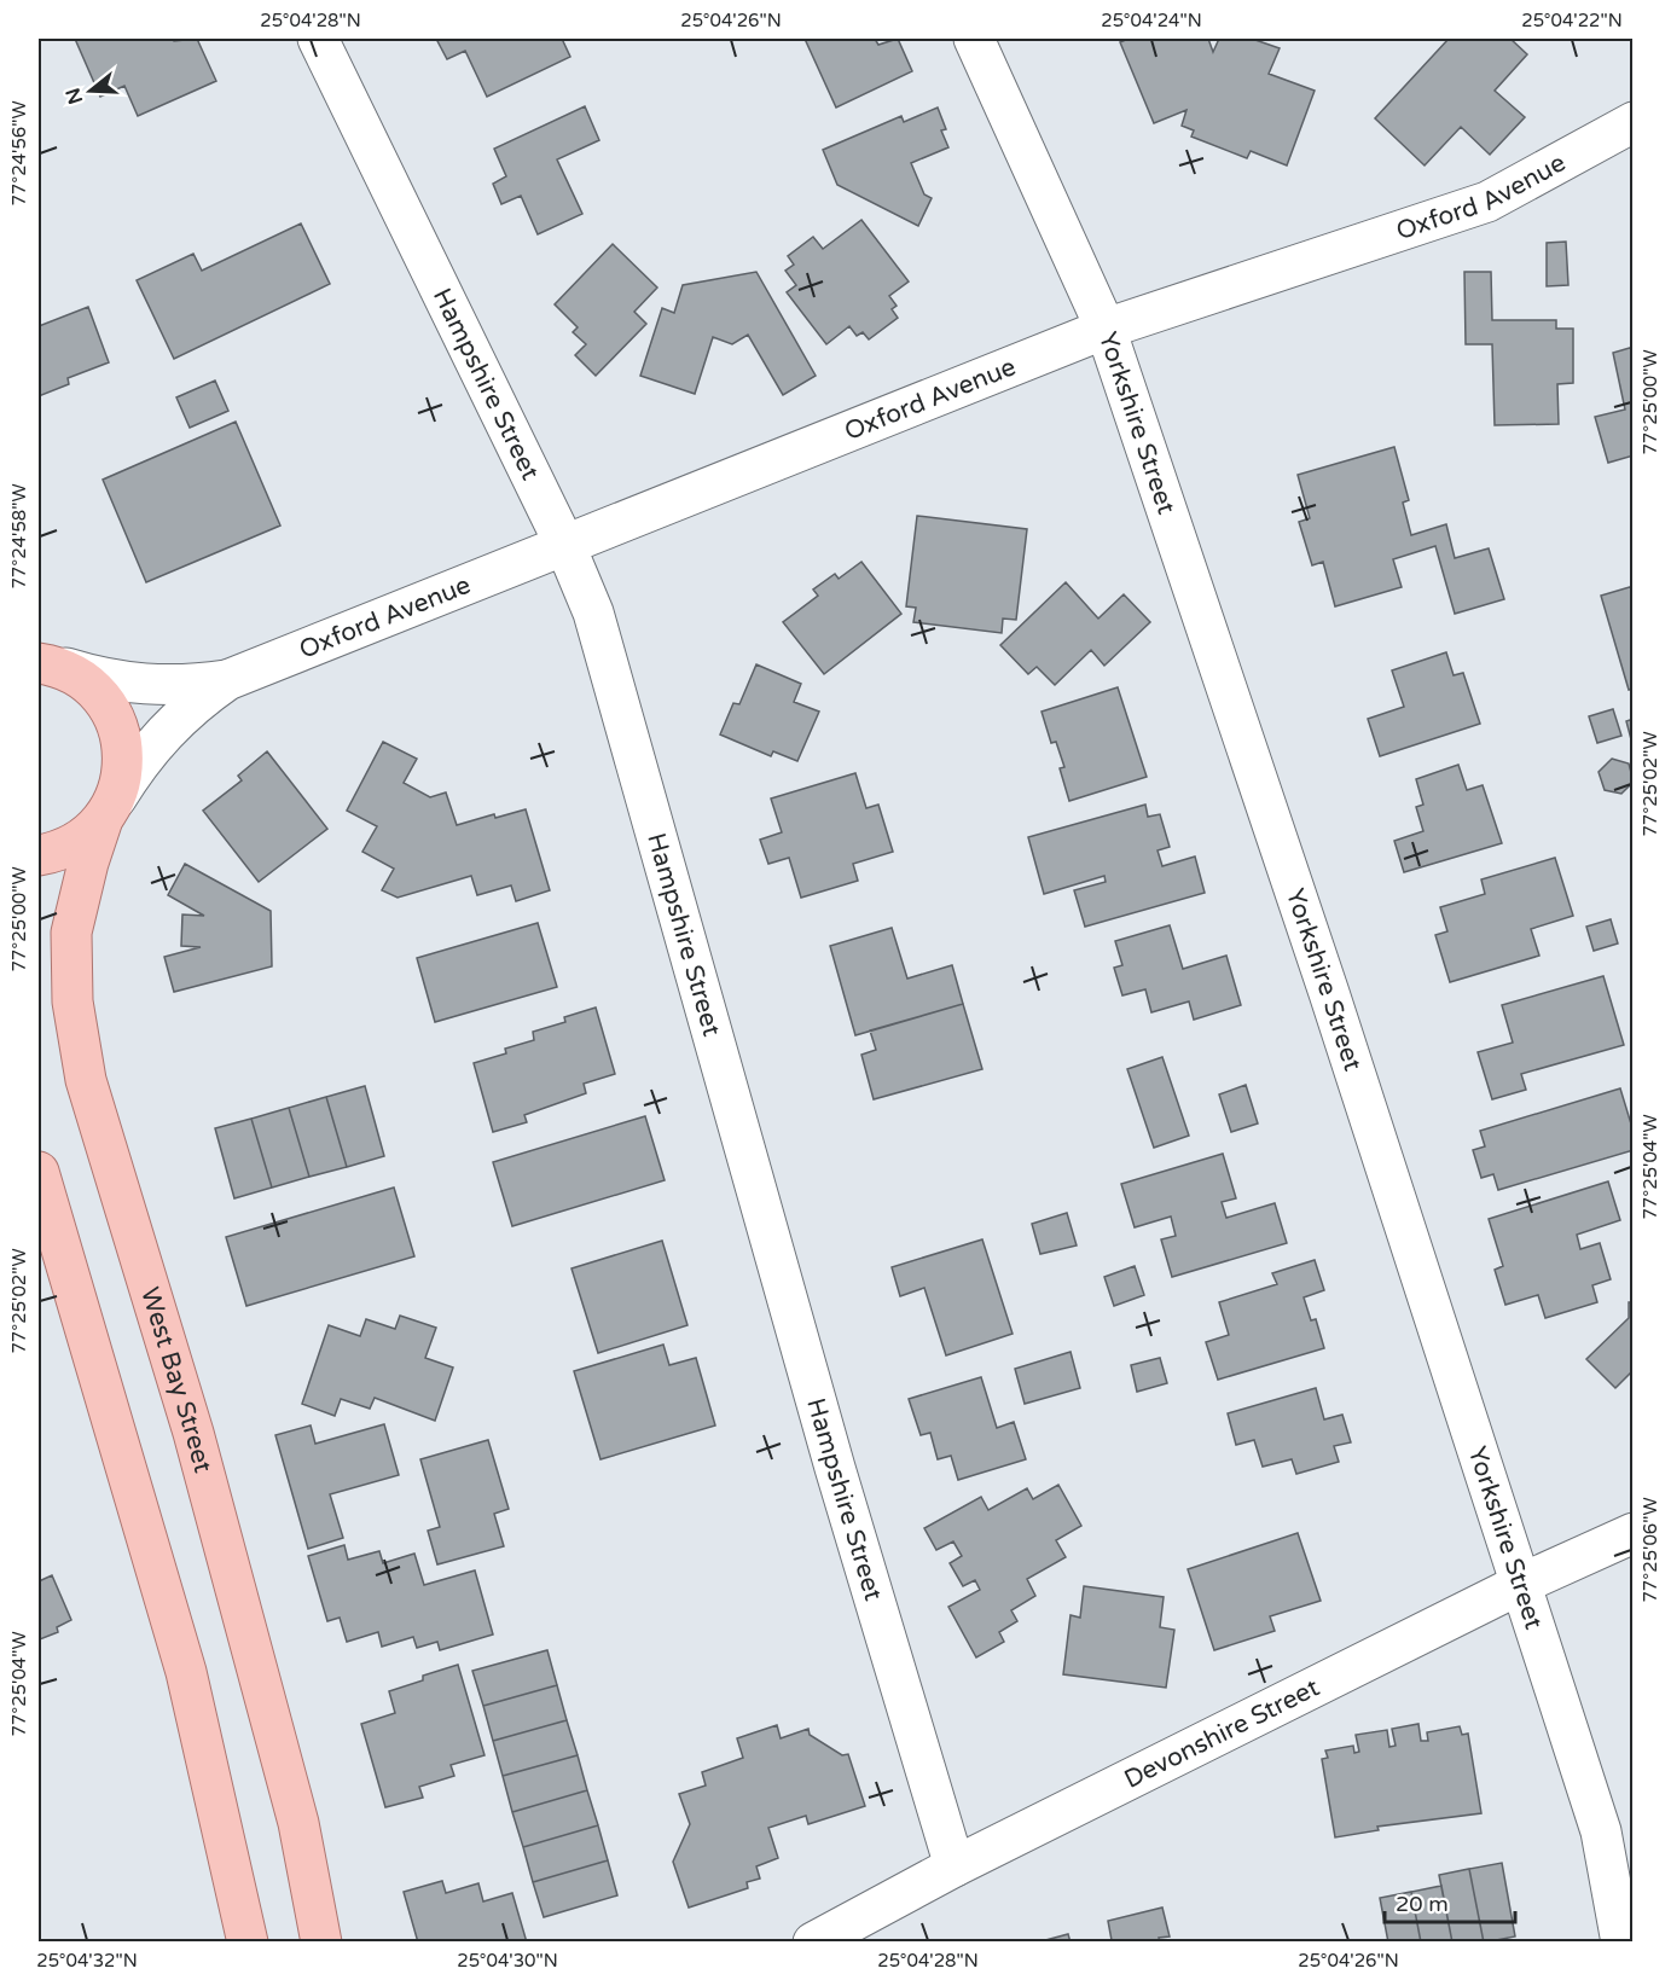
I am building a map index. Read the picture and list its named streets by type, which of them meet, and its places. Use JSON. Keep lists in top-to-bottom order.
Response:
{
  "streets": {
    "main road": ["West Bay Street"],
    "street": [
      "Oxford Avenue",
      "Hampshire Street",
      "Yorkshire Street",
      "Devonshire Street"
    ]
  },
  "crossings": [
    ["Oxford Avenue", "Hampshire Street"],
    ["Oxford Avenue", "Yorkshire Street"],
    ["Oxford Avenue", "West Bay Street"],
    ["Hampshire Street", "Devonshire Street"],
    ["Yorkshire Street", "Devonshire Street"]
  ],
  "scale_bar": "20 m",
  "north": "left",
  "coordinates": [
    "25°04'28\"N",
    "25°04'26\"N",
    "25°04'24\"N",
    "25°04'22\"N",
    "77°24'56\"W",
    "77°25'00\"W",
    "77°24'58\"W",
    "77°25'02\"W",
    "77°25'04\"W",
    "77°25'06\"W",
    "25°04'32\"N",
    "25°04'30\"N"
  ]
}
